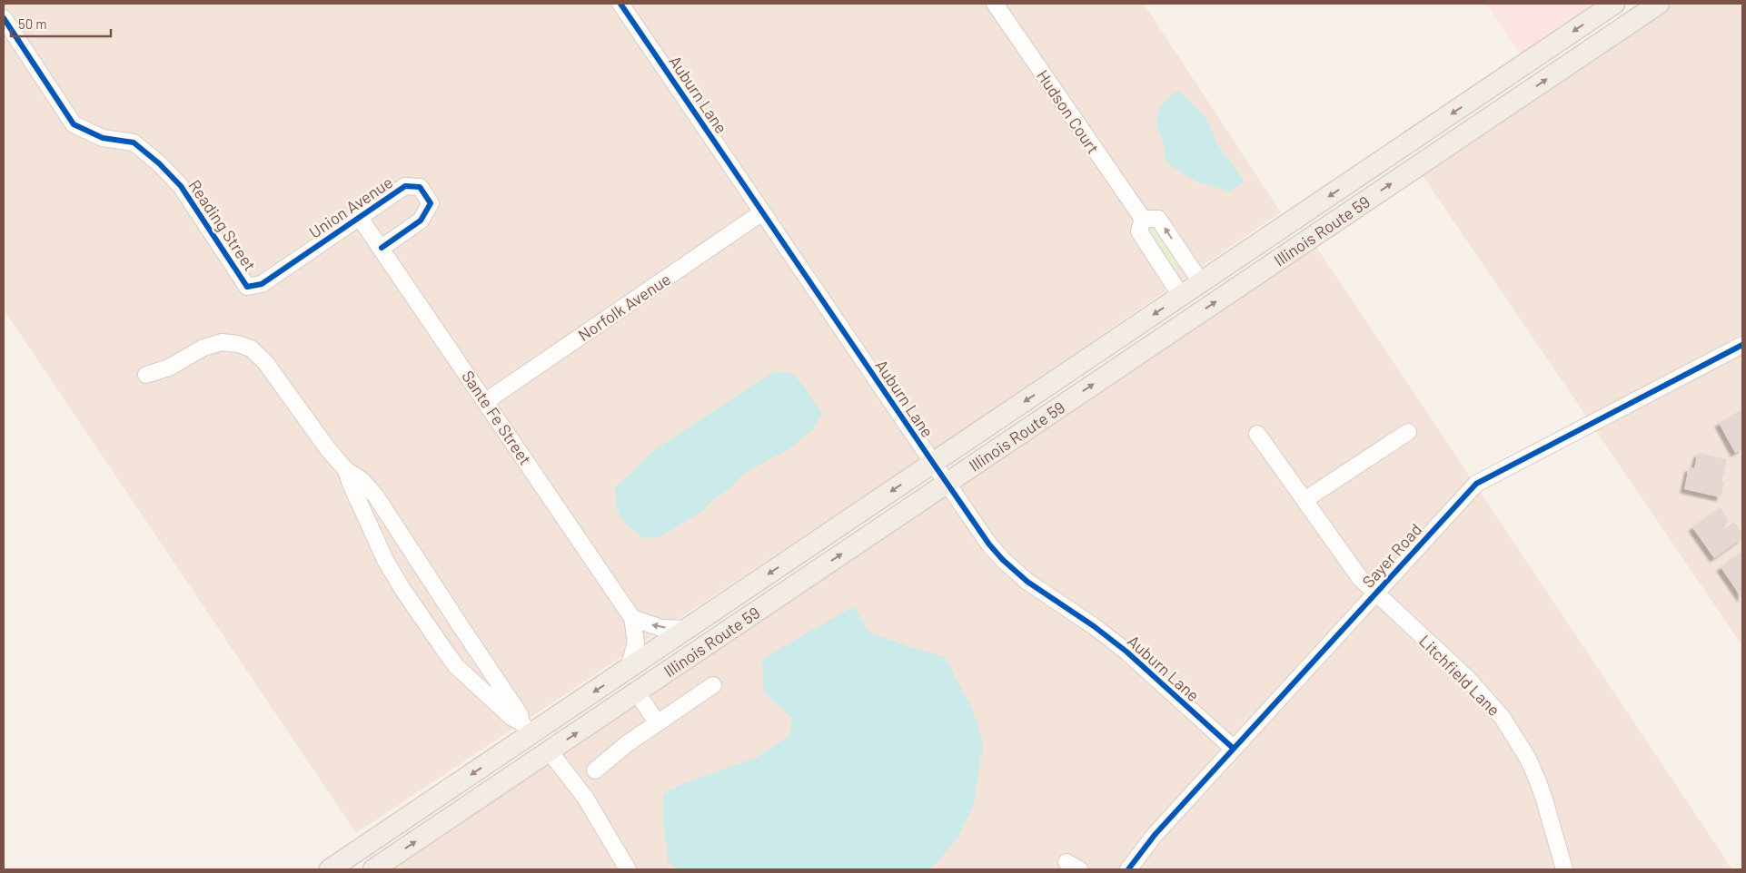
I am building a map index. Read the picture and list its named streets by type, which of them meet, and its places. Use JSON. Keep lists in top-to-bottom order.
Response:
{
  "streets": {
    "main road": ["Illinois Route 59"],
    "street": [
      "Auburn Lane",
      "Hudson Court",
      "Union Avenue",
      "Reading Street",
      "Norfolk Avenue",
      "Sante Fe Street",
      "Sayer Road",
      "Litchfield Lane"
    ]
  },
  "crossings": [
    ["Auburn Lane", "Illinois Route 59"],
    ["Auburn Lane", "Norfolk Avenue"],
    ["Auburn Lane", "Sayer Road"],
    ["Union Avenue", "Reading Street"],
    ["Union Avenue", "Sante Fe Street"],
    ["Illinois Route 59", "Sante Fe Street"],
    ["Norfolk Avenue", "Sante Fe Street"],
    ["Sayer Road", "Litchfield Lane"]
  ],
  "scale_bar": "50 m"
}
